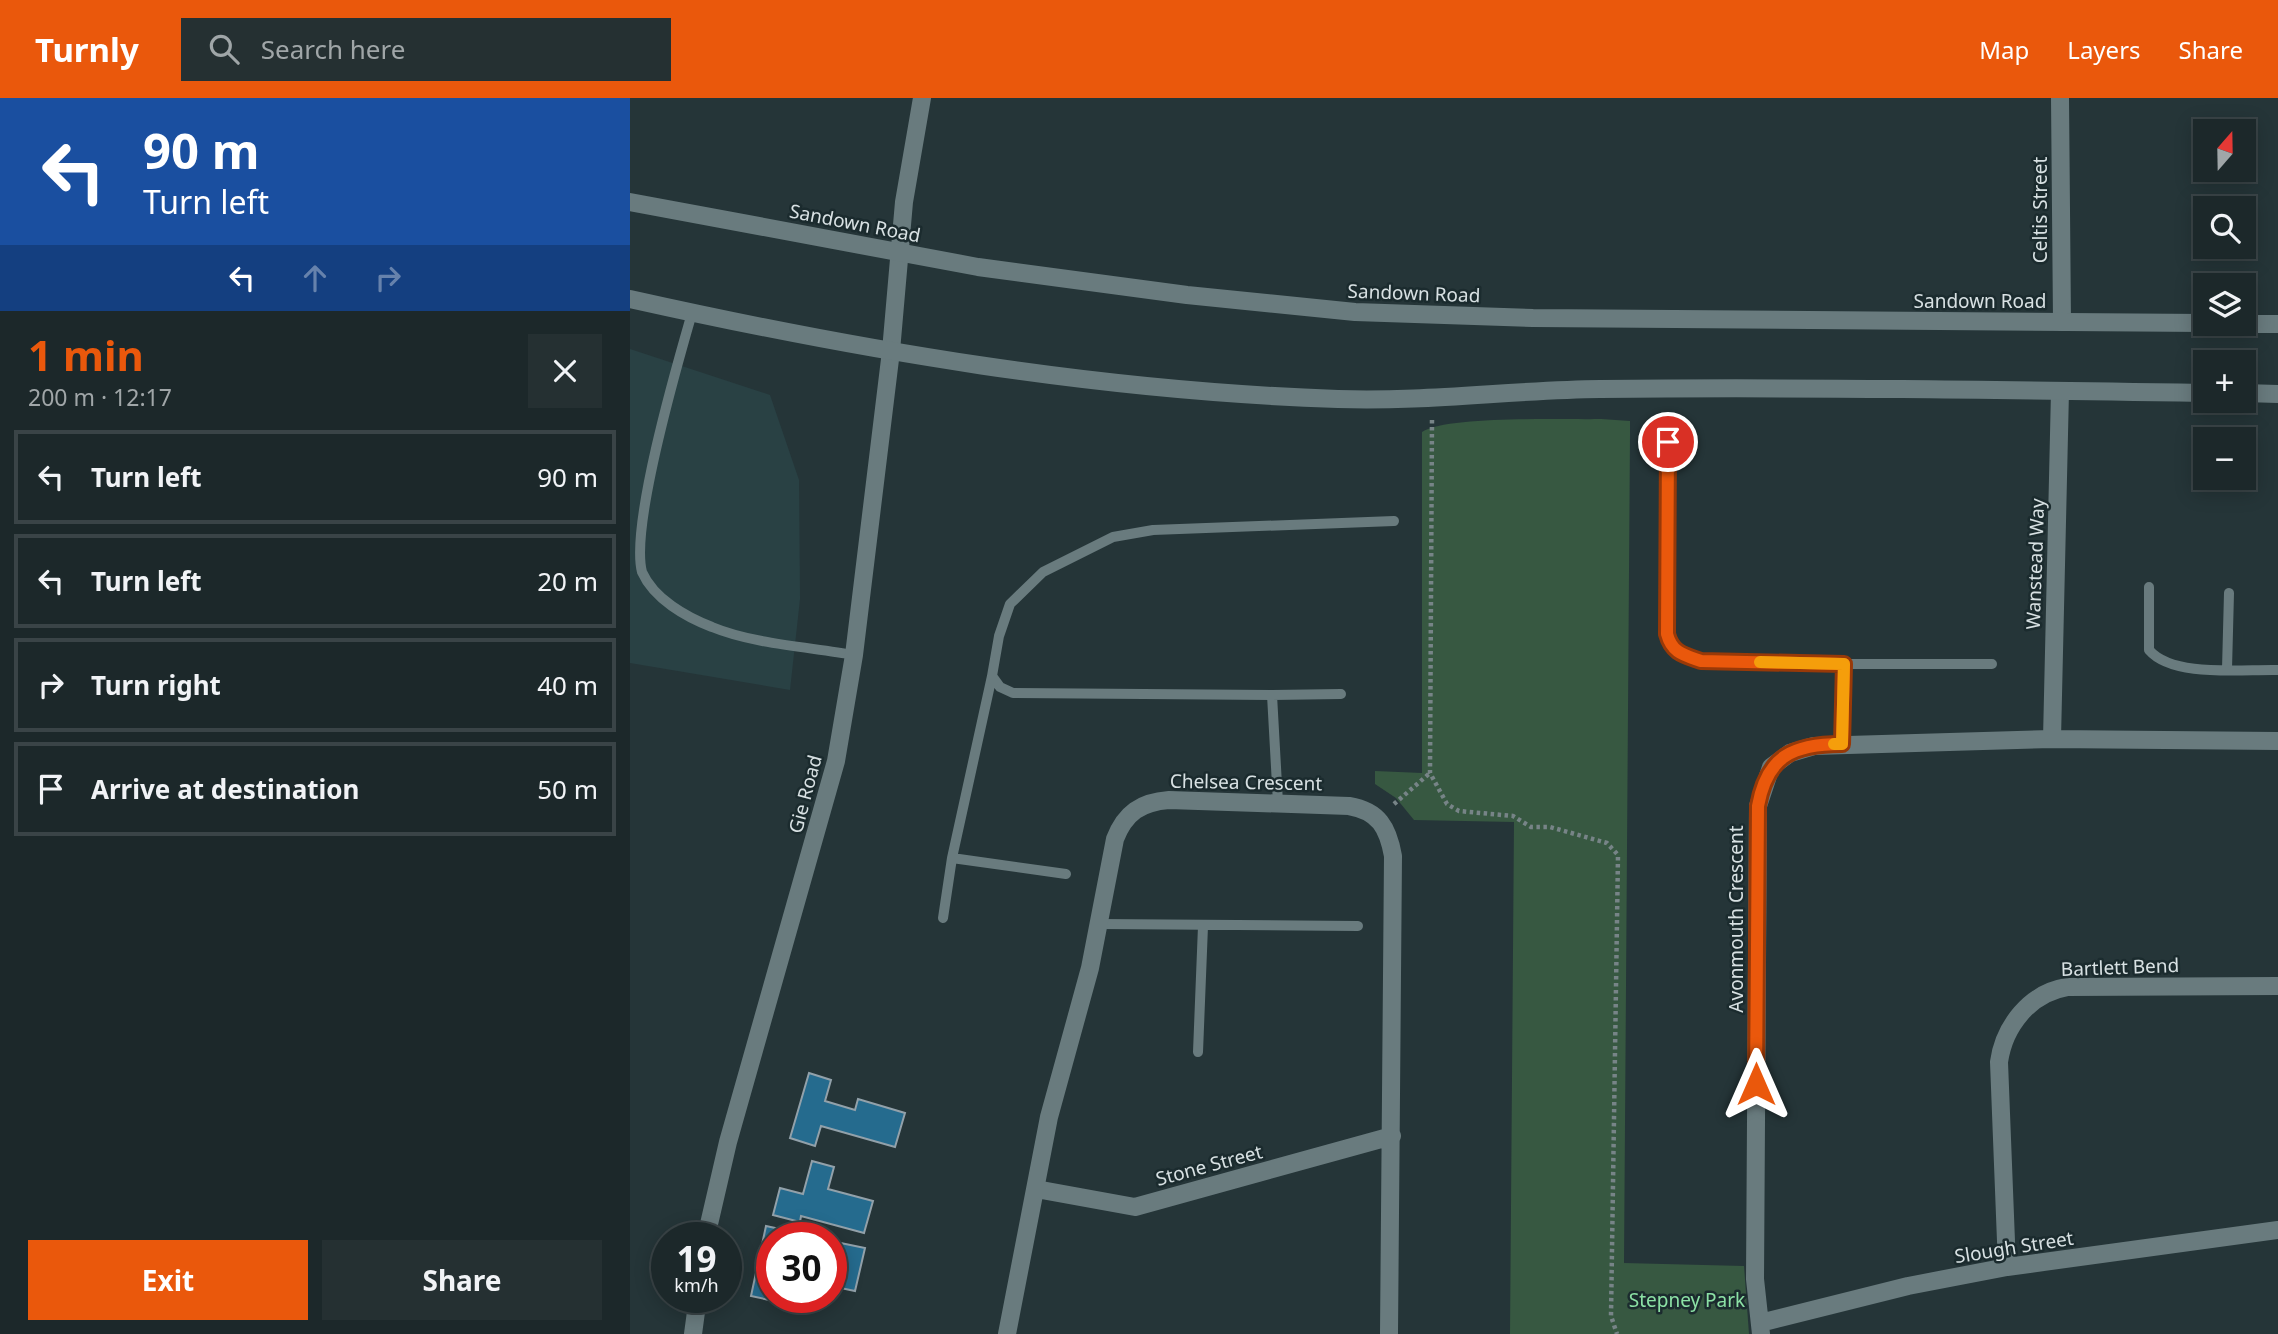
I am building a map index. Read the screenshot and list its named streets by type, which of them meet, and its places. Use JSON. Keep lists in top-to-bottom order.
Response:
{
  "streets": {
    "street": [
      "Celtis Street",
      "Sandown Road",
      "Wanstead Way",
      "Chelsea Crescent",
      "Gie Road",
      "Avonmouth Crescent",
      "Bartlett Bend",
      "Stone Street",
      "Slough Street"
    ]
  },
  "crossings": [
    ["Celtis Street", "Sandown Road"],
    ["Sandown Road", "Gie Road"],
    ["Wanstead Way", "Avonmouth Crescent"],
    ["Chelsea Crescent", "Stone Street"],
    ["Avonmouth Crescent", "Slough Street"],
    ["Bartlett Bend", "Slough Street"]
  ],
  "parks": ["Stepney Park"],
  "north": "top",
  "page": {
    "header": "Turnly",
    "search": "Search here",
    "nav": ["Map", "Layers", "Share"],
    "turn": ["90 m", "Turn left"],
    "map_buttons": ["+", "−"],
    "heading": ["1 min", "200 m · 12:17"],
    "list": [
      {
        "name": "Turn left",
        "value": "90 m"
      },
      {
        "name": "Turn left",
        "value": "20 m"
      },
      {
        "name": "Turn right",
        "value": "40 m"
      },
      {
        "name": "Arrive at destination",
        "value": "50 m"
      }
    ],
    "speed": "19 km/h",
    "limit": "30",
    "buttons": ["Exit", "Share"]
  }
}
